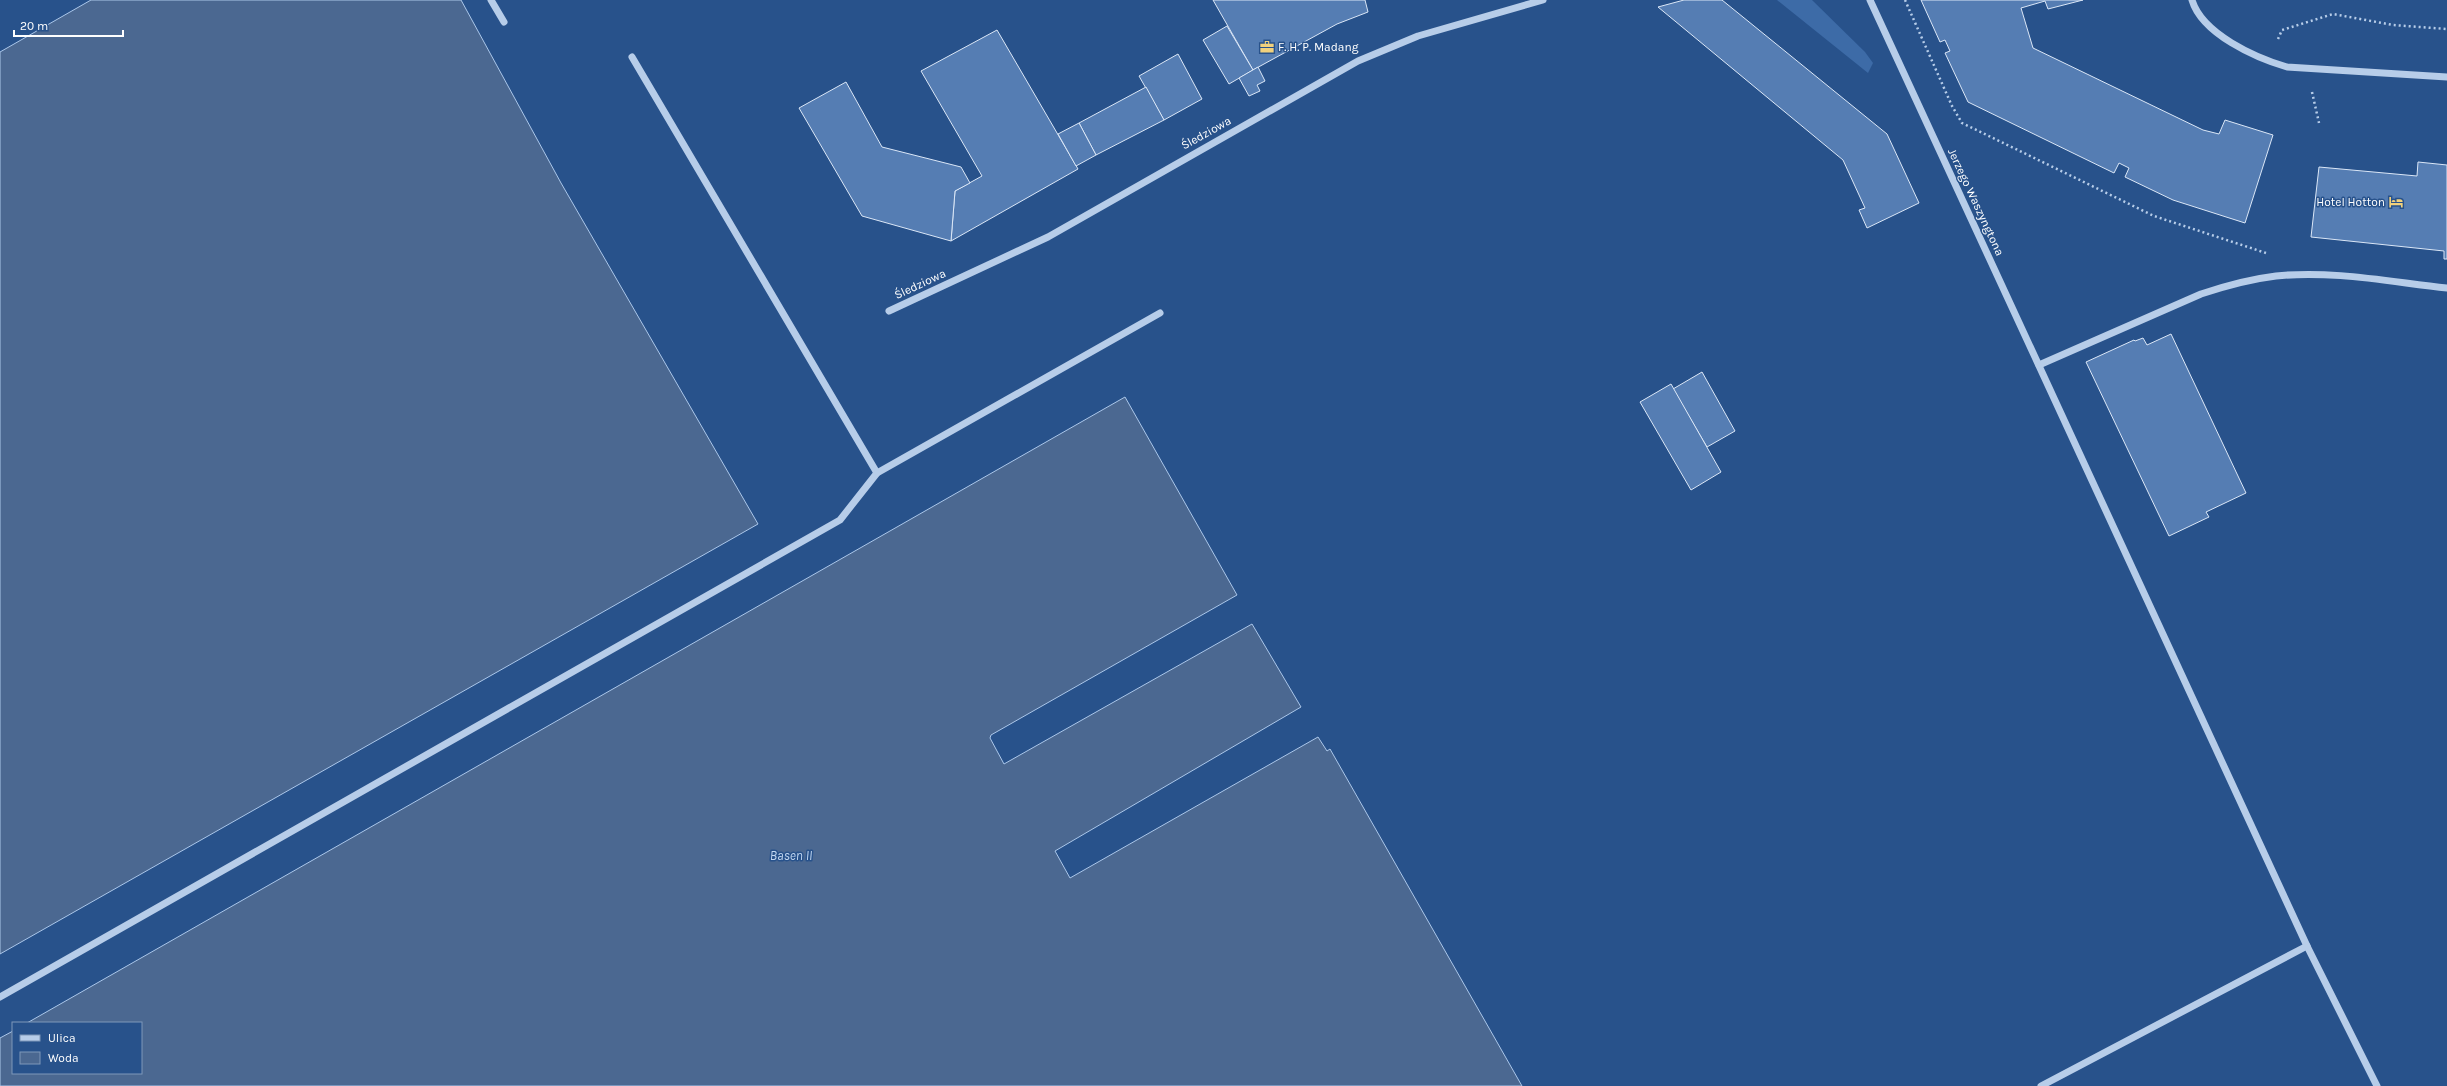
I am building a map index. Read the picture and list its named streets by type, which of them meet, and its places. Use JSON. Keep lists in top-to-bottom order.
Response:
{
  "streets": {
    "street": ["Śledziowa", "Jerzego Waszyngtona"]
  },
  "water": ["Basen II"],
  "places": {
    "office": ["F. H. P. Madang"],
    "hotel": ["Hotel Hotton"]
  },
  "legend": ["Ulica", "Woda"],
  "scale_bar": "20 m"
}
